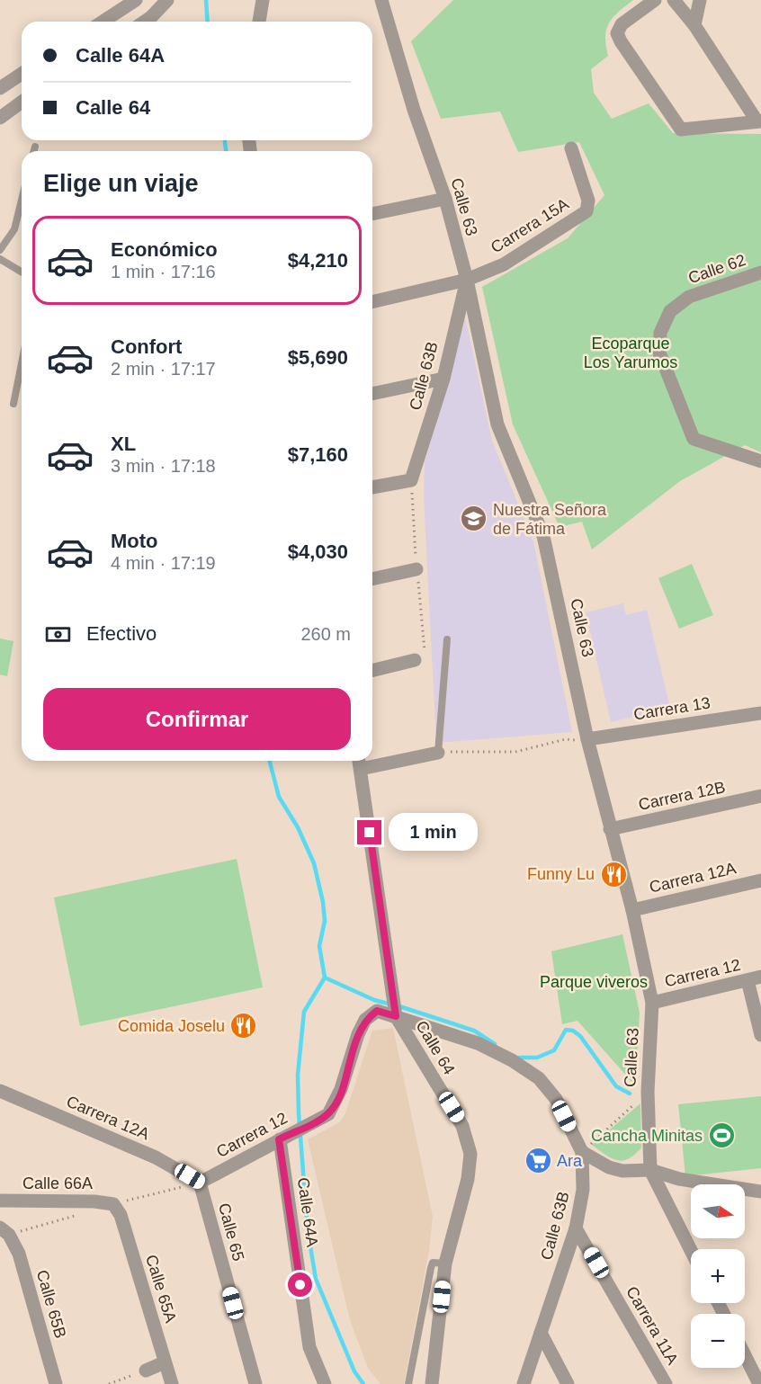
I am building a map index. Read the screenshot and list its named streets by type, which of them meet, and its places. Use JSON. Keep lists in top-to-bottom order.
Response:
{
  "streets": {
    "street": [
      "Calle 63",
      "Carrera 15A",
      "Calle 62",
      "Calle 63B",
      "Carrera 13",
      "Carrera 12B",
      "Carrera 12A",
      "Carrera 12",
      "Calle 64",
      "Calle 66A",
      "Calle 64A",
      "Calle 65",
      "Calle 65A",
      "Calle 65B",
      "Carrera 11A"
    ]
  },
  "crossings": [
    ["Calle 63", "Carrera 15A"],
    ["Calle 63", "Calle 63B"],
    ["Calle 63", "Carrera 13"],
    ["Calle 63", "Carrera 12B"],
    ["Calle 63", "Carrera 12A"],
    ["Calle 63", "Carrera 12"],
    ["Carrera 15A", "Calle 63B"],
    ["Calle 63B", "Carrera 12"],
    ["Calle 63B", "Calle 64"],
    ["Calle 63B", "Carrera 11A"],
    ["Carrera 12A", "Carrera 12"],
    ["Carrera 12A", "Calle 65"],
    ["Carrera 12", "Calle 64"],
    ["Carrera 12", "Calle 64A"],
    ["Carrera 12", "Calle 65"],
    ["Calle 66A", "Calle 65A"]
  ],
  "parks": ["Ecoparque Los Yarumos", "Parque viveros"],
  "places": {
    "school or university": ["Nuestra Señora de Fátima"],
    "restaurant": ["Funny Lu", "Comida Joselu"],
    "sports": ["Cancha Minitas"],
    "supermarket": ["Ara"]
  },
  "north": "right",
  "page": {
    "banner": ["Calle 64A", "Calle 64"],
    "heading": "Elige un viaje",
    "list": [
      {
        "name": "Económico",
        "note": "1 min · 17:16",
        "value": "$4,210"
      },
      {
        "name": "Confort",
        "note": "2 min · 17:17",
        "value": "$5,690"
      },
      {
        "name": "XL",
        "note": "3 min · 17:18",
        "value": "$7,160"
      },
      {
        "name": "Moto",
        "note": "4 min · 17:19",
        "value": "$4,030"
      }
    ],
    "pay": ["Efectivo", "260 m"],
    "buttons": "Confirmar",
    "bubble": "1 min",
    "map_buttons": ["+", "−"]
  }
}
